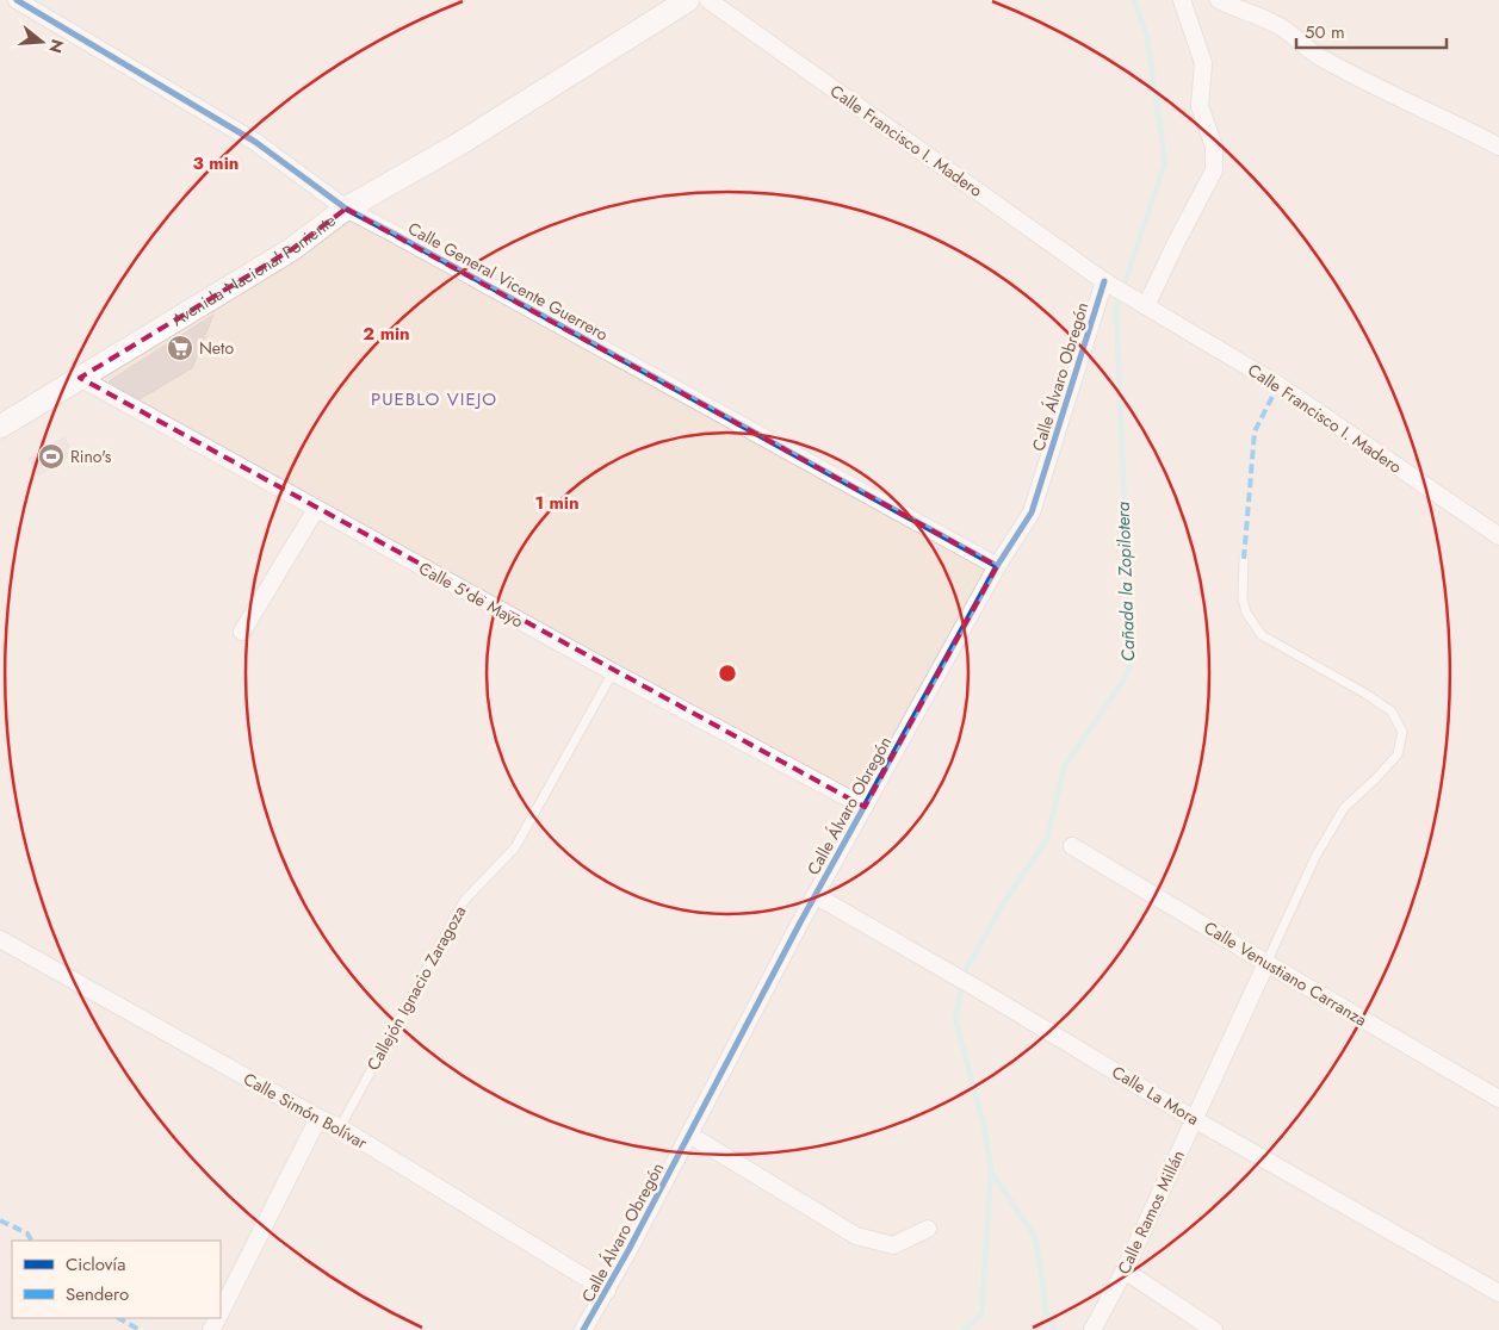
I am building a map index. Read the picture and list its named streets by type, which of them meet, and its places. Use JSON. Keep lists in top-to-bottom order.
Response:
{
  "streets": {
    "street": [
      "Calle Francisco I. Madero",
      "Avenida Nacional Poniente",
      "Calle General Vicente Guerrero",
      "Calle Álvaro Obregón",
      "Calle 5 de Mayo",
      "Calle Venustiano Carranza",
      "Calle La Mora",
      "Calle Simón Bolívar",
      "Calle Ramos Millán"
    ],
    "lane": ["Callejón Ignacio Zaragoza"]
  },
  "crossings": [
    ["Calle Francisco I. Madero", "Calle Álvaro Obregón"],
    ["Avenida Nacional Poniente", "Calle General Vicente Guerrero"],
    ["Avenida Nacional Poniente", "Calle 5 de Mayo"],
    ["Calle General Vicente Guerrero", "Calle Álvaro Obregón"],
    ["Calle Álvaro Obregón", "Calle 5 de Mayo"],
    ["Calle Álvaro Obregón", "Calle La Mora"],
    ["Calle Álvaro Obregón", "Calle Simón Bolívar"],
    ["Calle 5 de Mayo", "Callejón Ignacio Zaragoza"],
    ["Calle Venustiano Carranza", "Calle Ramos Millán"],
    ["Callejón Ignacio Zaragoza", "Calle Simón Bolívar"],
    ["Calle La Mora", "Calle Ramos Millán"]
  ],
  "districts": ["PUEBLO VIEJO"],
  "water": ["Cañada la Zopilotera"],
  "places": {
    "supermarket": ["Neto"],
    "sports": ["Rino's"]
  },
  "legend": ["Ciclovía", "Sendero"],
  "scale_bar": "50 m",
  "north": "right",
  "rings": ["3 min", "2 min", "1 min"]
}
